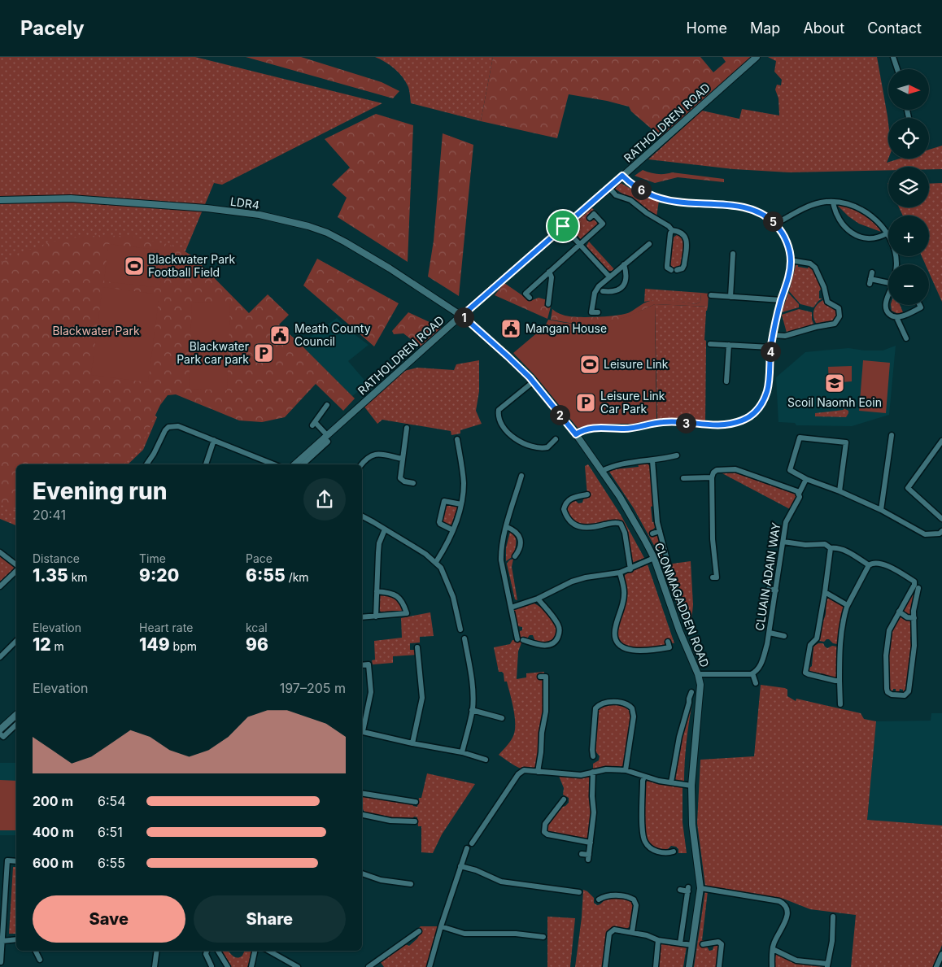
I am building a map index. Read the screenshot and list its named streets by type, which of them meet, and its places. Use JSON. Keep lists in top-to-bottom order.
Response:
{
  "streets": {
    "street": [
      "RATHOLDREN ROAD",
      "LDR4",
      "CLUAIN ADAIN WAY",
      "CLONMAGADDEN ROAD"
    ]
  },
  "crossings": [
    ["RATHOLDREN ROAD", "LDR4"],
    ["RATHOLDREN ROAD", "CLONMAGADDEN ROAD"],
    ["LDR4", "CLONMAGADDEN ROAD"]
  ],
  "parks": ["Blackwater Park"],
  "places": {
    "sports": ["Blackwater Park Football Field", "Leisure Link"],
    "public building": ["Mangan House", "Meath County Council"],
    "parking": ["Blackwater Park car park", "Leisure Link Car Park"],
    "school or university": ["Scoil Naomh Eoin"]
  },
  "north": "right",
  "page": {
    "header": "Pacely",
    "nav": [
      "Home",
      "Map",
      "About",
      "Contact"
    ],
    "map_buttons": ["+", "−"],
    "pins": [
      "6",
      "5",
      "1",
      "4",
      "2",
      "3"
    ],
    "heading": ["Evening run", "20:41"],
    "stats": [
      ["Distance", "1.35 km"],
      ["Time", "9:20"],
      ["Pace", "6:55 /km"],
      ["Elevation", "12 m"],
      ["Heart rate", "149 bpm"],
      ["kcal", "96"]
    ],
    "chart": ["Elevation", "197–205 m"],
    "list": [
      {
        "name": "200 m",
        "note": "6:54"
      },
      {
        "name": "400 m",
        "note": "6:51"
      },
      {
        "name": "600 m",
        "note": "6:55"
      }
    ],
    "buttons": ["Save", "Share"]
  }
}
